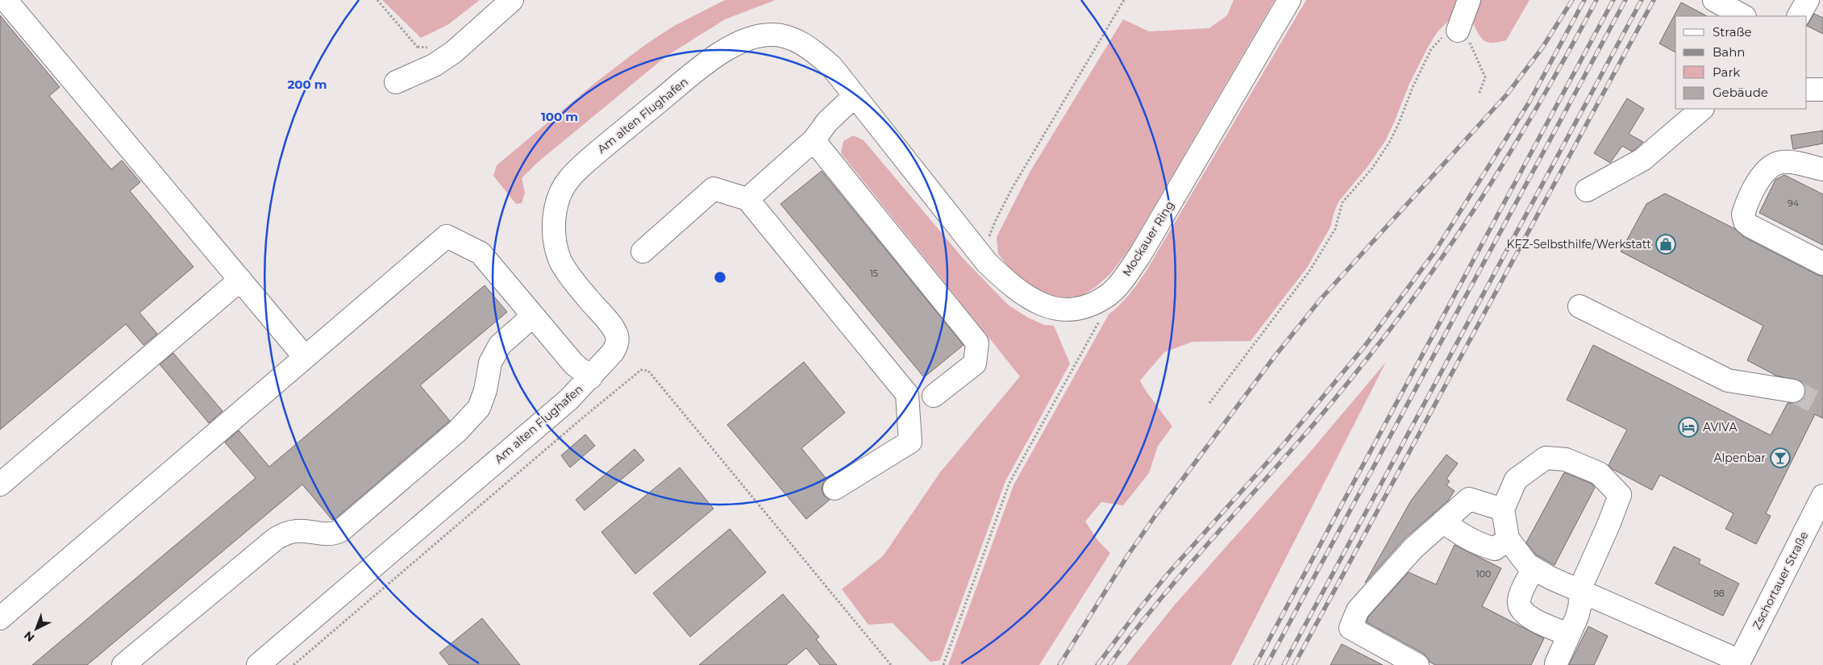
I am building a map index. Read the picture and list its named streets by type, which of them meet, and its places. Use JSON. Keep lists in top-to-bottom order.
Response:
{
  "streets": {
    "street": ["Am alten Flughafen", "Mockauer Ring", "Zschortauer Straße"]
  },
  "crossings": [
    ["Am alten Flughafen", "Mockauer Ring"]
  ],
  "places": {
    "shop": ["KFZ-Selbsthilfe/Werkstatt"],
    "hotel": ["AVIVA"],
    "bar": ["Alpenbar"]
  },
  "house_numbers": [
    "94",
    "15",
    "100",
    "98"
  ],
  "legend": [
    "Straße",
    "Bahn",
    "Park",
    "Gebäude"
  ],
  "north": "bottom left",
  "rings": ["200 m", "100 m"]
}
